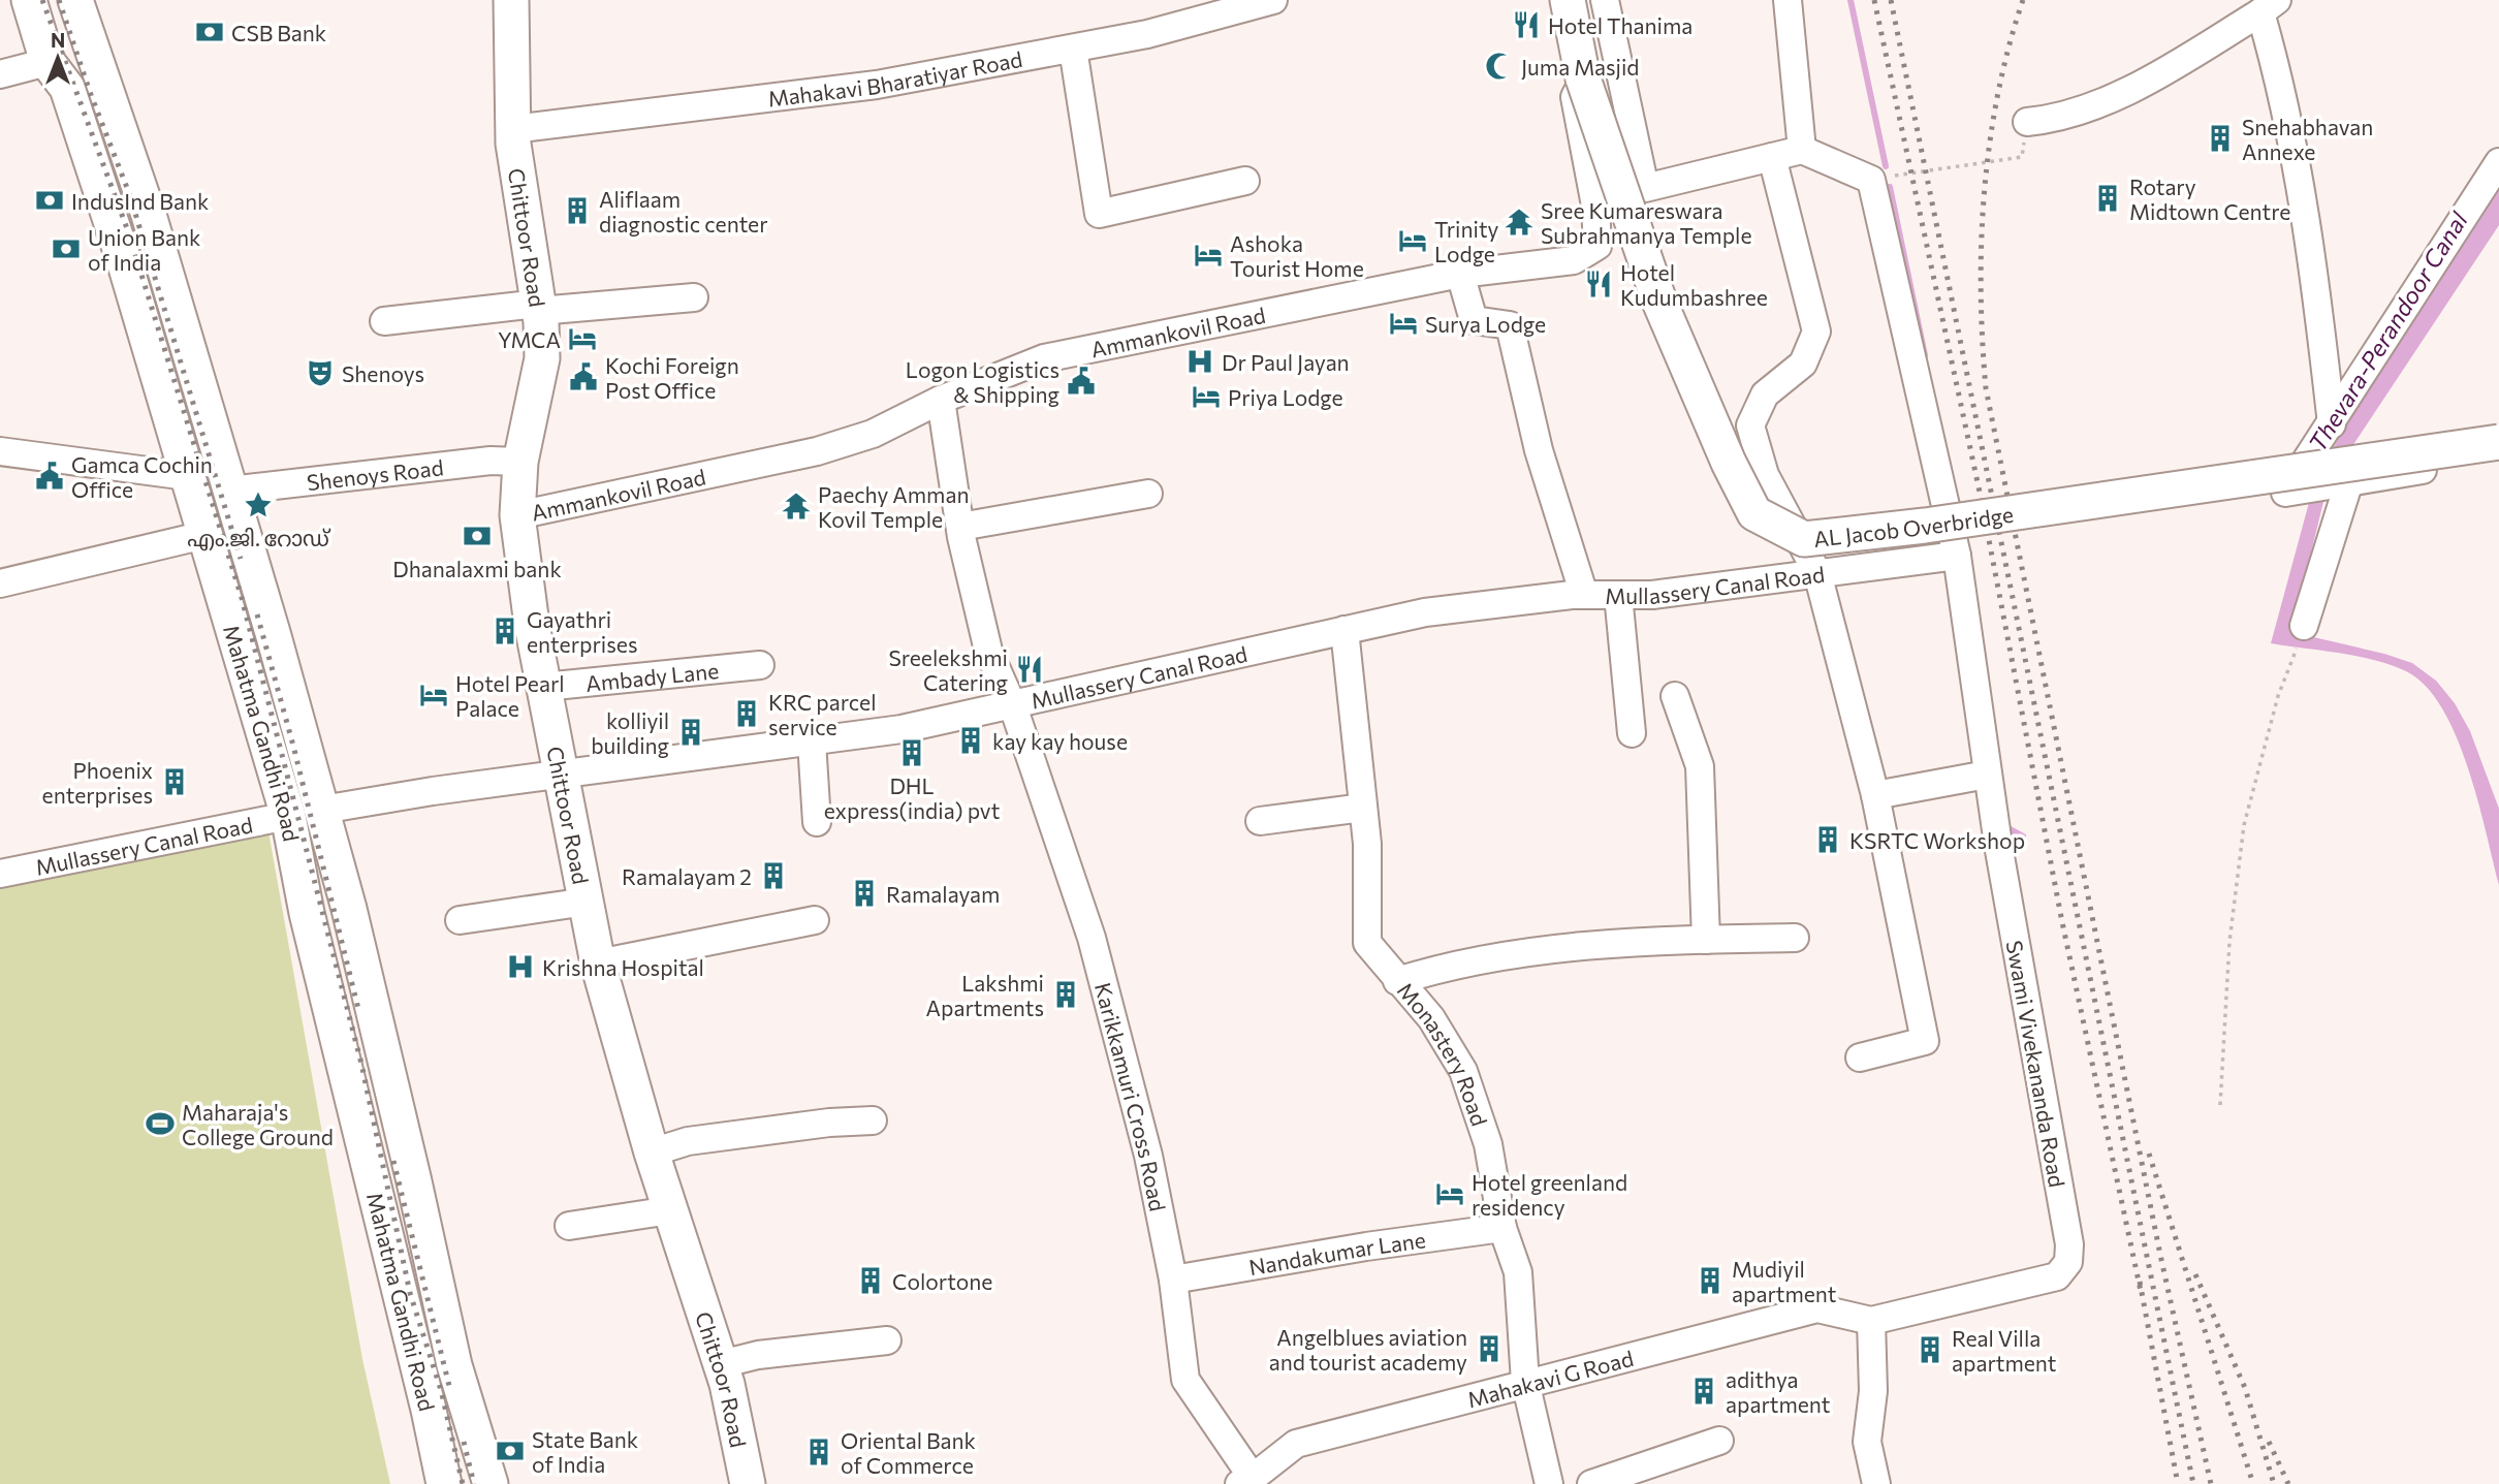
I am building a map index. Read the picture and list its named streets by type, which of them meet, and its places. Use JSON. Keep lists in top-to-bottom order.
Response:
{
  "streets": {
    "main road": ["Chittoor Road", "AL Jacob Overbridge", "Mahatma Gandhi Road"],
    "street": [
      "Mahakavi Bharatiyar Road",
      "Ammankovil Road",
      "Shenoys Road",
      "Mullassery Canal Road",
      "Ambady Lane",
      "Monastery Road",
      "Swami Vivekananda Road",
      "Karikkamuri Cross Road",
      "Nandakumar Lane",
      "Mahakavi G Road"
    ]
  },
  "crossings": [
    ["Mahakavi Bharatiyar Road", "Chittoor Road"],
    ["Chittoor Road", "Ammankovil Road"],
    ["Chittoor Road", "Shenoys Road"],
    ["Chittoor Road", "Mullassery Canal Road"],
    ["Chittoor Road", "Ambady Lane"],
    ["Ammankovil Road", "AL Jacob Overbridge"],
    ["Ammankovil Road", "Karikkamuri Cross Road"],
    ["Shenoys Road", "Mahatma Gandhi Road"],
    ["Mullassery Canal Road", "Mahatma Gandhi Road"],
    ["Mullassery Canal Road", "Monastery Road"],
    ["Mullassery Canal Road", "Swami Vivekananda Road"],
    ["Mullassery Canal Road", "Karikkamuri Cross Road"],
    ["Monastery Road", "Nandakumar Lane"],
    ["Monastery Road", "Mahakavi G Road"],
    ["Swami Vivekananda Road", "Mahakavi G Road"],
    ["Karikkamuri Cross Road", "Nandakumar Lane"],
    ["Karikkamuri Cross Road", "Mahakavi G Road"]
  ],
  "water": ["Thevara-Perandoor Canal"],
  "places": {
    "restaurant": ["Hotel Thanima", "Hotel Kudumbashree", "Sreelekshmi Catering"],
    "bank": [
      "CSB Bank",
      "IndusInd Bank",
      "Union Bank of India",
      "Dhanalaxmi bank",
      "State Bank of India"
    ],
    "mosque": ["Juma Masjid"],
    "building": [
      "Snehabhavan Annexe",
      "Rotary Midtown Centre",
      "Aliflaam diagnostic center",
      "Gayathri enterprises",
      "KRC parcel service",
      "kolliyil building",
      "kay kay house",
      "DHL express(india) pvt",
      "Phoenix enterprises",
      "KSRTC Workshop",
      "Ramalayam 2",
      "Ramalayam",
      "Lakshmi Apartments",
      "Colortone",
      "Mudiyil apartment",
      "Angelblues aviation and tourist academy",
      "Real Villa apartment",
      "adithya apartment",
      "Oriental Bank of Commerce"
    ],
    "temple": ["Sree Kumareswara Subrahmanya Temple", "Paechy Amman Kovil Temple"],
    "hotel": [
      "Trinity Lodge",
      "Ashoka Tourist Home",
      "Surya Lodge",
      "YMCA",
      "Priya Lodge",
      "Hotel Pearl Palace",
      "Hotel greenland residency"
    ],
    "hospital": ["Dr Paul Jayan", "Krishna Hospital"],
    "theatre": ["Shenoys"],
    "public building": ["Kochi Foreign Post Office", "Logon Logistics & Shipping", "Gamca Cochin Office"],
    "place": ["എം.ജി. റോഡ്"],
    "sports": ["Maharaja's College Ground"]
  },
  "north": "top"
}
